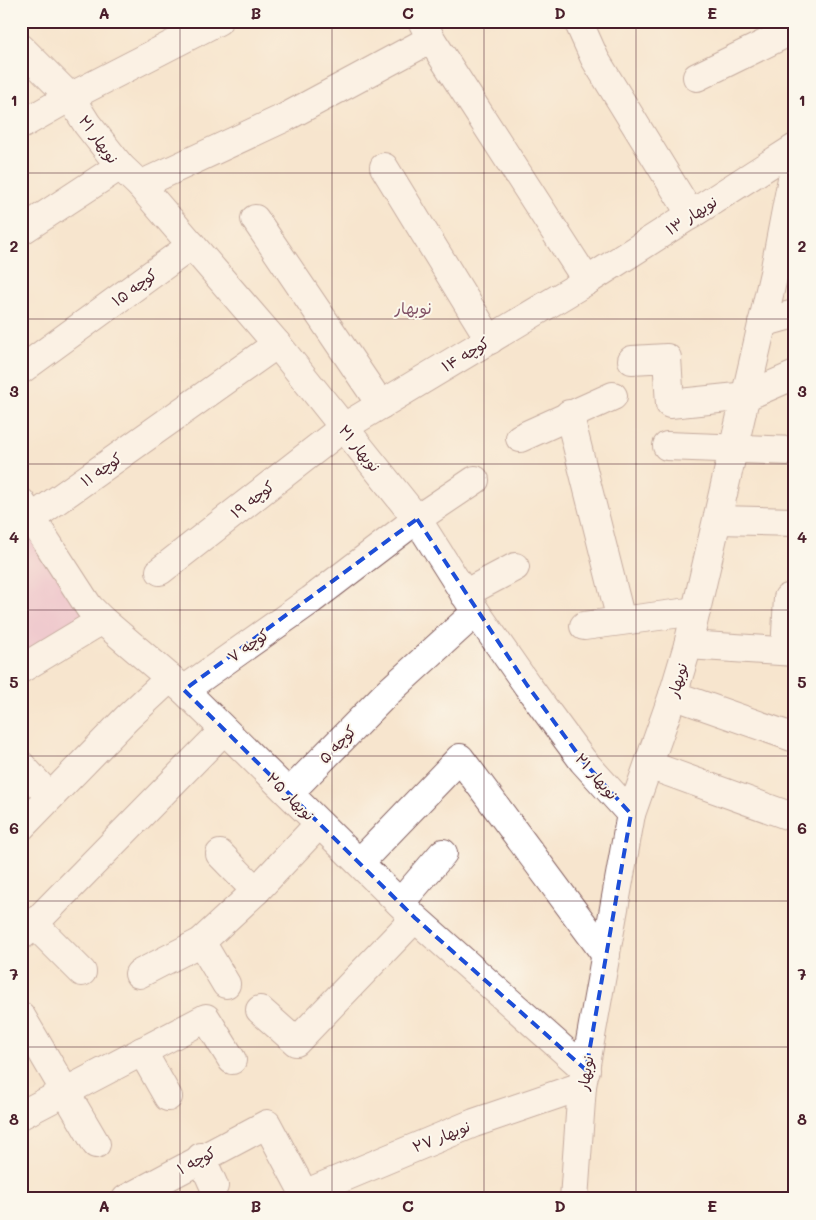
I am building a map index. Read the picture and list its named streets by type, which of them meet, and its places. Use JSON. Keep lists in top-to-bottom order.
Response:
{
  "streets": {
    "street": [
      "نوبهار ۲۱",
      "نوبهار ۱۳",
      "کوچه ۱۵",
      "کوچه ۱۴",
      "کوچه ۱۱",
      "کوچه ۱۹",
      "کوچه ۷",
      "نوبهار",
      "کوچه ۵",
      "نوبهار ۲۵",
      "نوبهار ۲۷",
      "کوچه ۱"
    ]
  },
  "crossings": [
    ["نوبهار ۲۱", "کوچه ۱۵"],
    ["نوبهار ۲۱", "کوچه ۱۴"],
    ["نوبهار ۲۱", "کوچه ۱۱"],
    ["نوبهار ۲۱", "کوچه ۱۹"],
    ["نوبهار ۲۱", "کوچه ۷"],
    ["نوبهار ۲۱", "نوبهار"],
    ["نوبهار ۲۱", "کوچه ۵"],
    ["نوبهار ۱۳", "کوچه ۱۴"],
    ["کوچه ۱۴", "کوچه ۱۹"],
    ["کوچه ۱۱", "نوبهار ۲۵"],
    ["کوچه ۷", "نوبهار ۲۵"],
    ["نوبهار", "نوبهار ۲۵"],
    ["نوبهار", "نوبهار ۲۷"],
    ["کوچه ۵", "نوبهار ۲۵"],
    ["نوبهار ۲۵", "نوبهار ۲۷"],
    ["نوبهار ۲۷", "کوچه ۱"]
  ],
  "districts": ["نوبهار"],
  "grid": {
    "columns": [
      "A",
      "B",
      "C",
      "D",
      "E"
    ],
    "rows": [
      "1",
      "2",
      "3",
      "4",
      "5",
      "6",
      "7",
      "8"
    ]
  }
}
